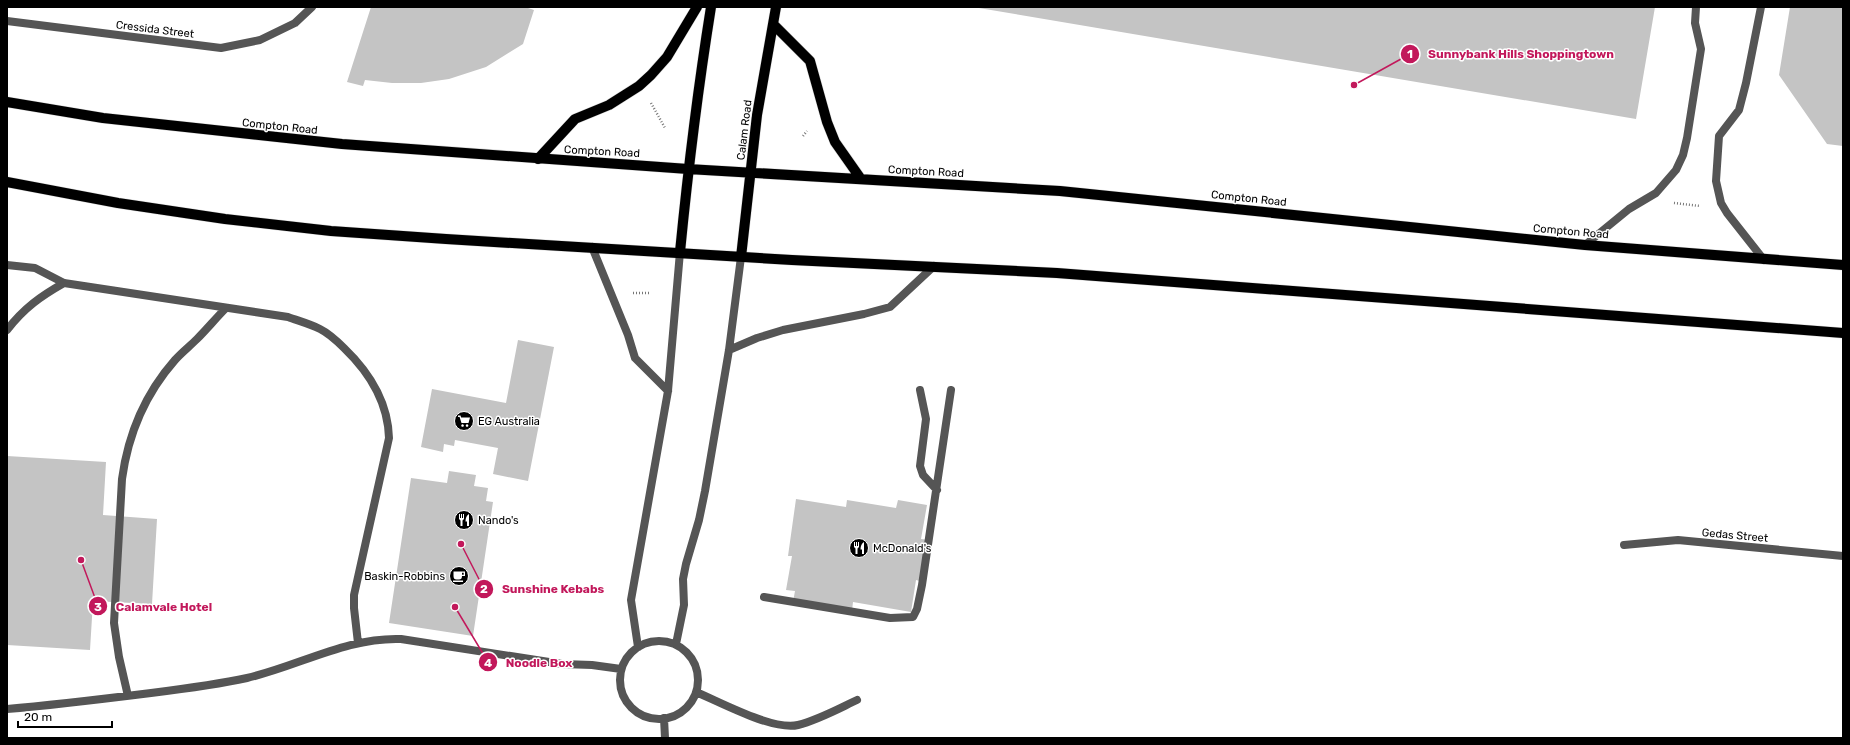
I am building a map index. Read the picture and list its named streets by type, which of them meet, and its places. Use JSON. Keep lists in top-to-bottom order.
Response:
{
  "streets": {
    "main road": ["Compton Road", "Calam Road"],
    "street": ["Cressida Street", "Gedas Street"]
  },
  "crossings": [
    ["Compton Road", "Calam Road"]
  ],
  "places": {
    "other": [
      "Sunnybank Hills Shoppingtown",
      "Sunshine Kebabs",
      "Calamvale Hotel",
      "Noodle Box"
    ],
    "supermarket": ["EG Australia"],
    "restaurant": ["Nando's", "McDonald's"],
    "cafe": ["Baskin-Robbins"]
  },
  "scale_bar": "20 m"
}
